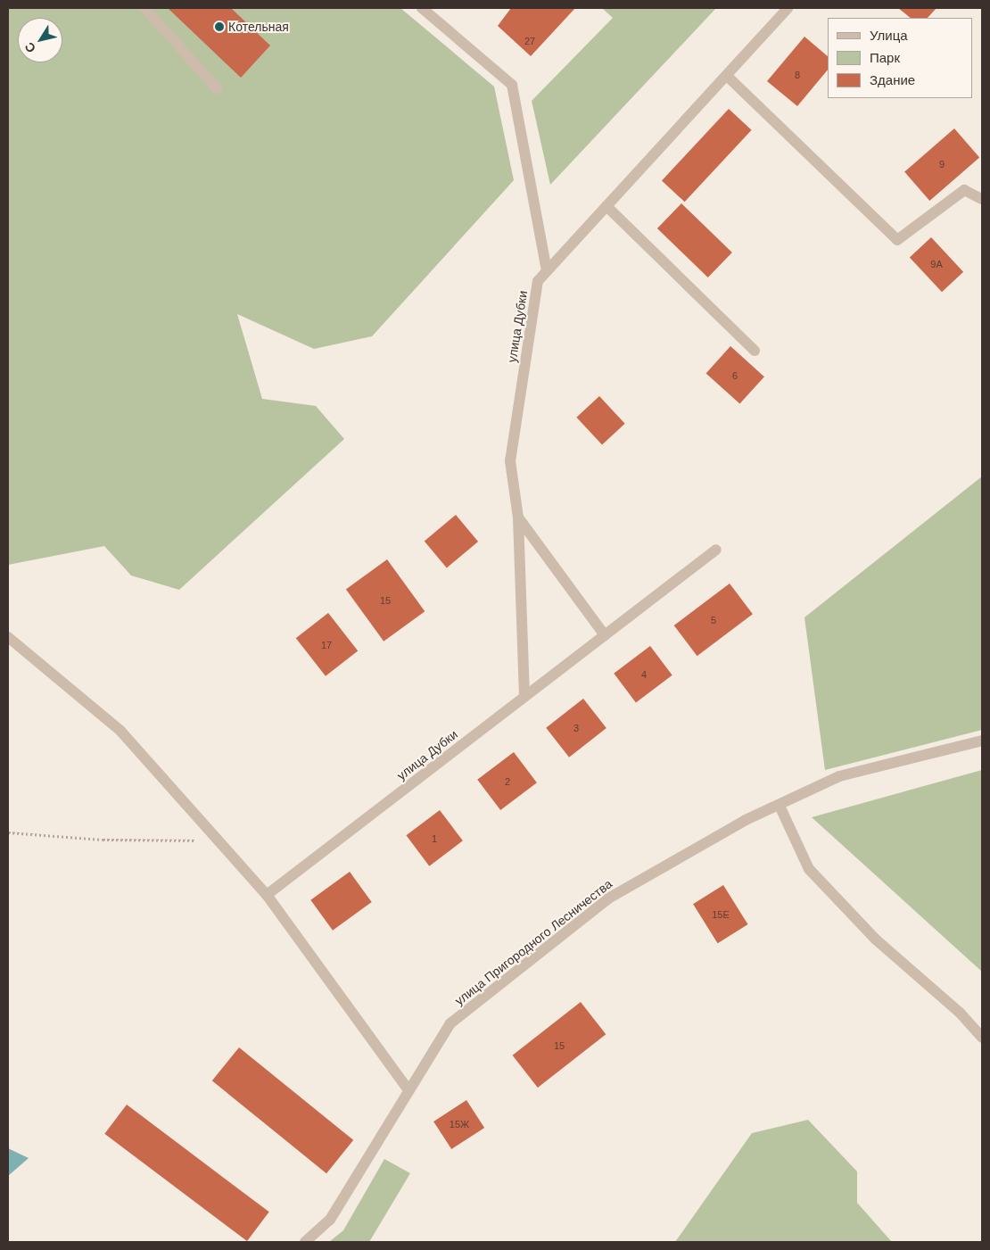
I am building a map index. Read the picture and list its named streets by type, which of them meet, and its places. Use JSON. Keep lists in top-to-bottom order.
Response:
{
  "streets": {
    "street": ["улица Дубки", "улица Пригородного Лесничества"]
  },
  "places": ["Котельная"],
  "house_numbers": [
    "27",
    "8",
    "9",
    "9А",
    "6",
    "15",
    "5",
    "17",
    "4",
    "3",
    "2",
    "1",
    "15Е",
    "15",
    "15Ж"
  ],
  "legend": ["Улица", "Парк", "Здание"],
  "north": "bottom left"
}
